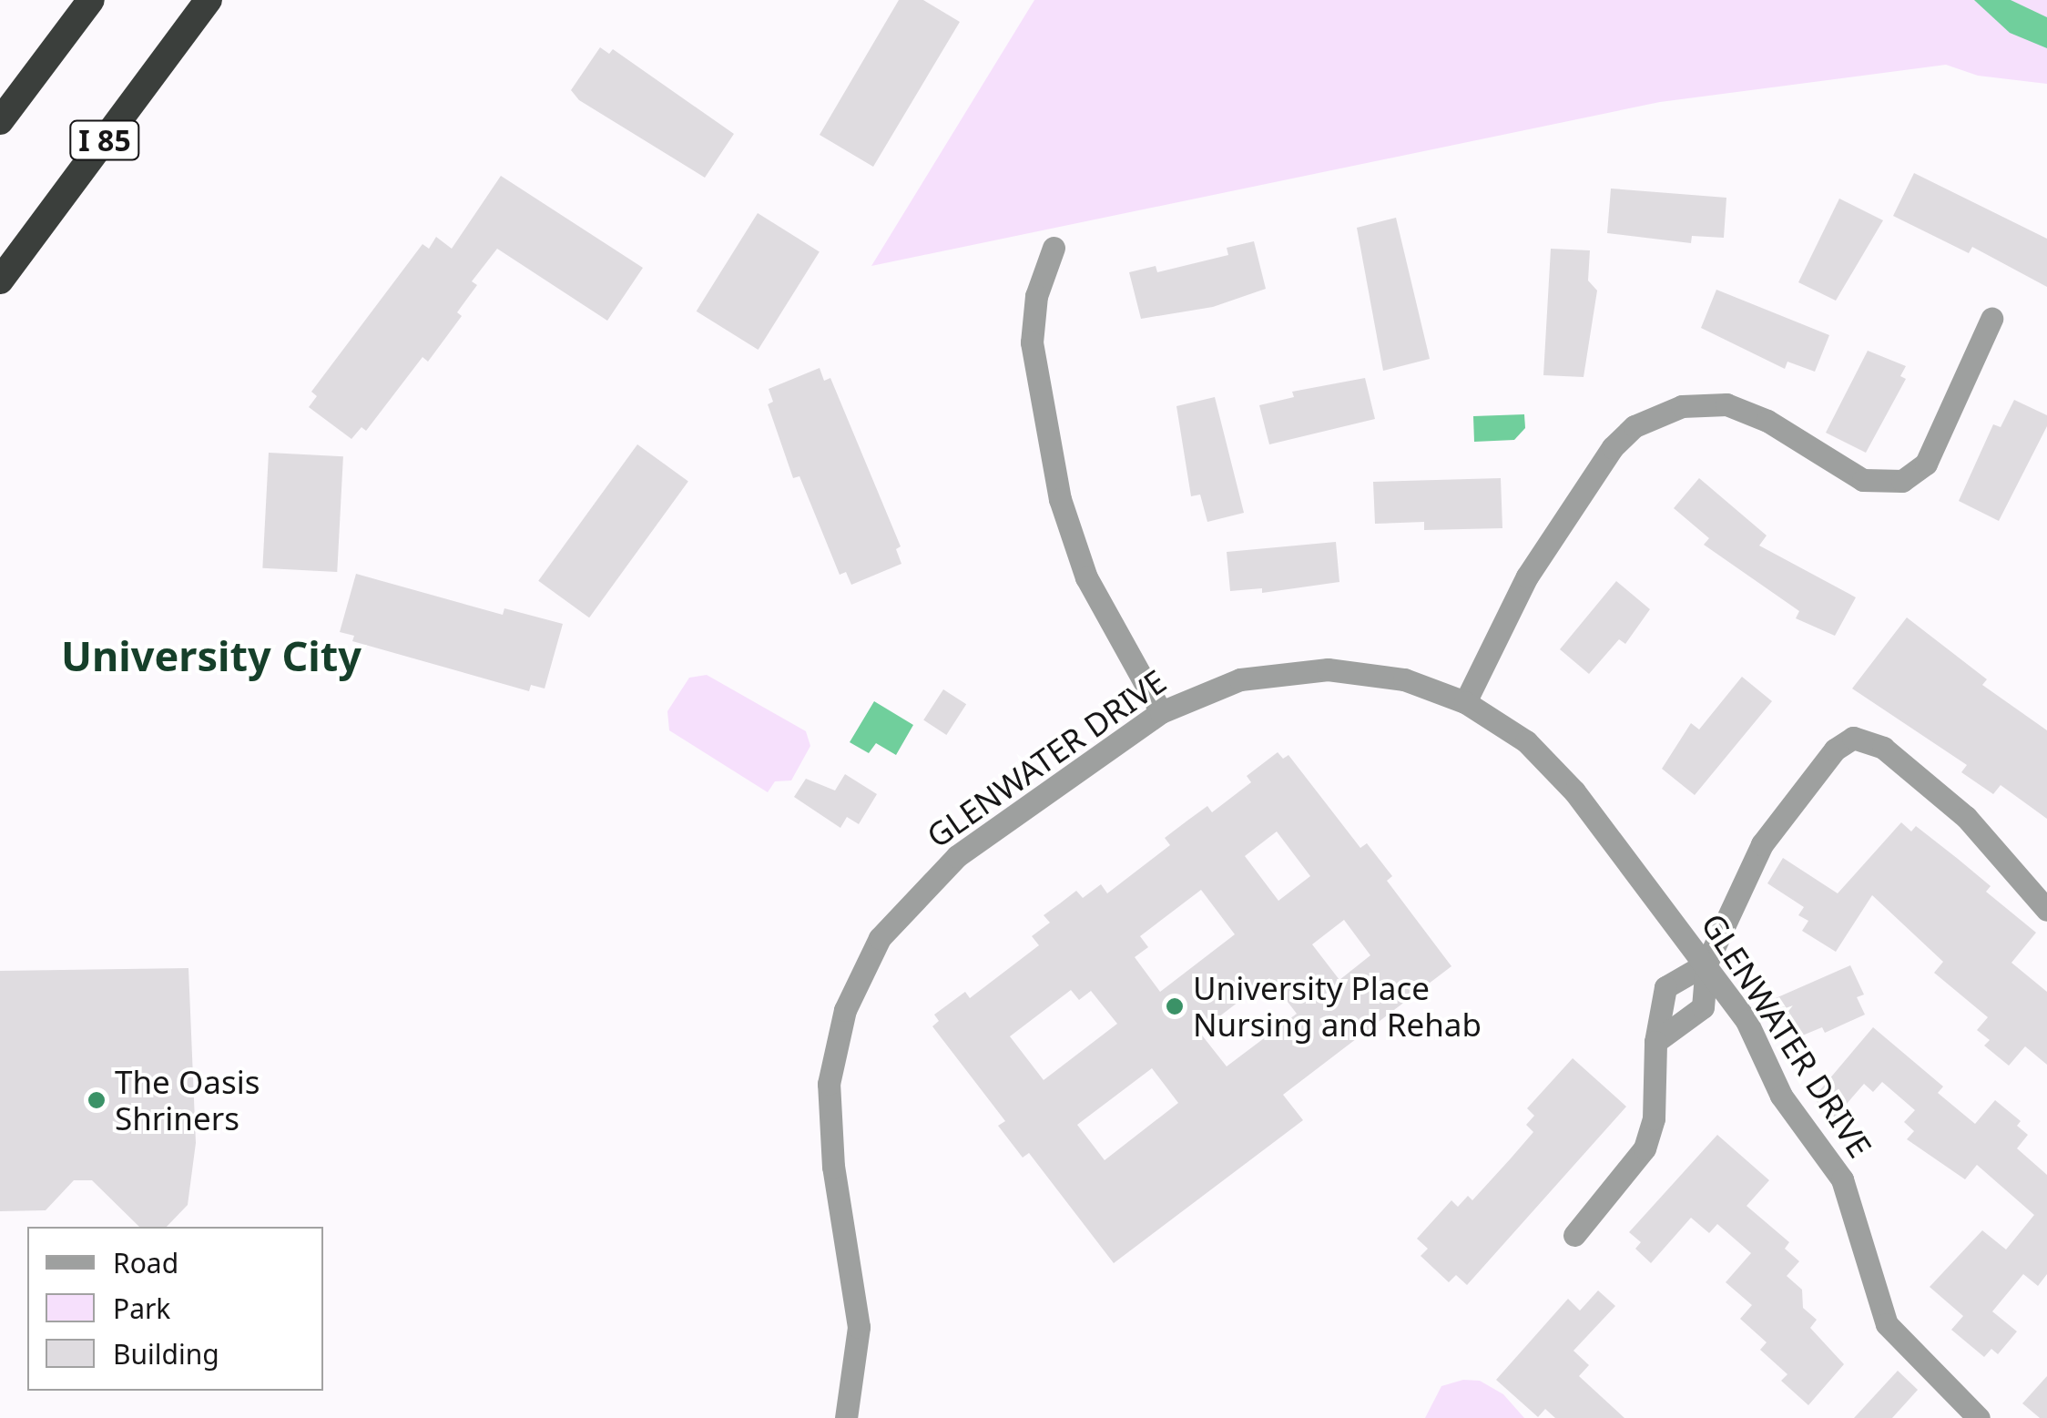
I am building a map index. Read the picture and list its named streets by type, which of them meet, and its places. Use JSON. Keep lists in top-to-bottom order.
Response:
{
  "streets": {
    "highway": ["I 85"],
    "street": ["GLENWATER DRIVE"]
  },
  "districts": ["University City"],
  "places": ["University Place Nursing and Rehab", "The Oasis Shriners"],
  "legend": ["Road", "Park", "Building"]
}
